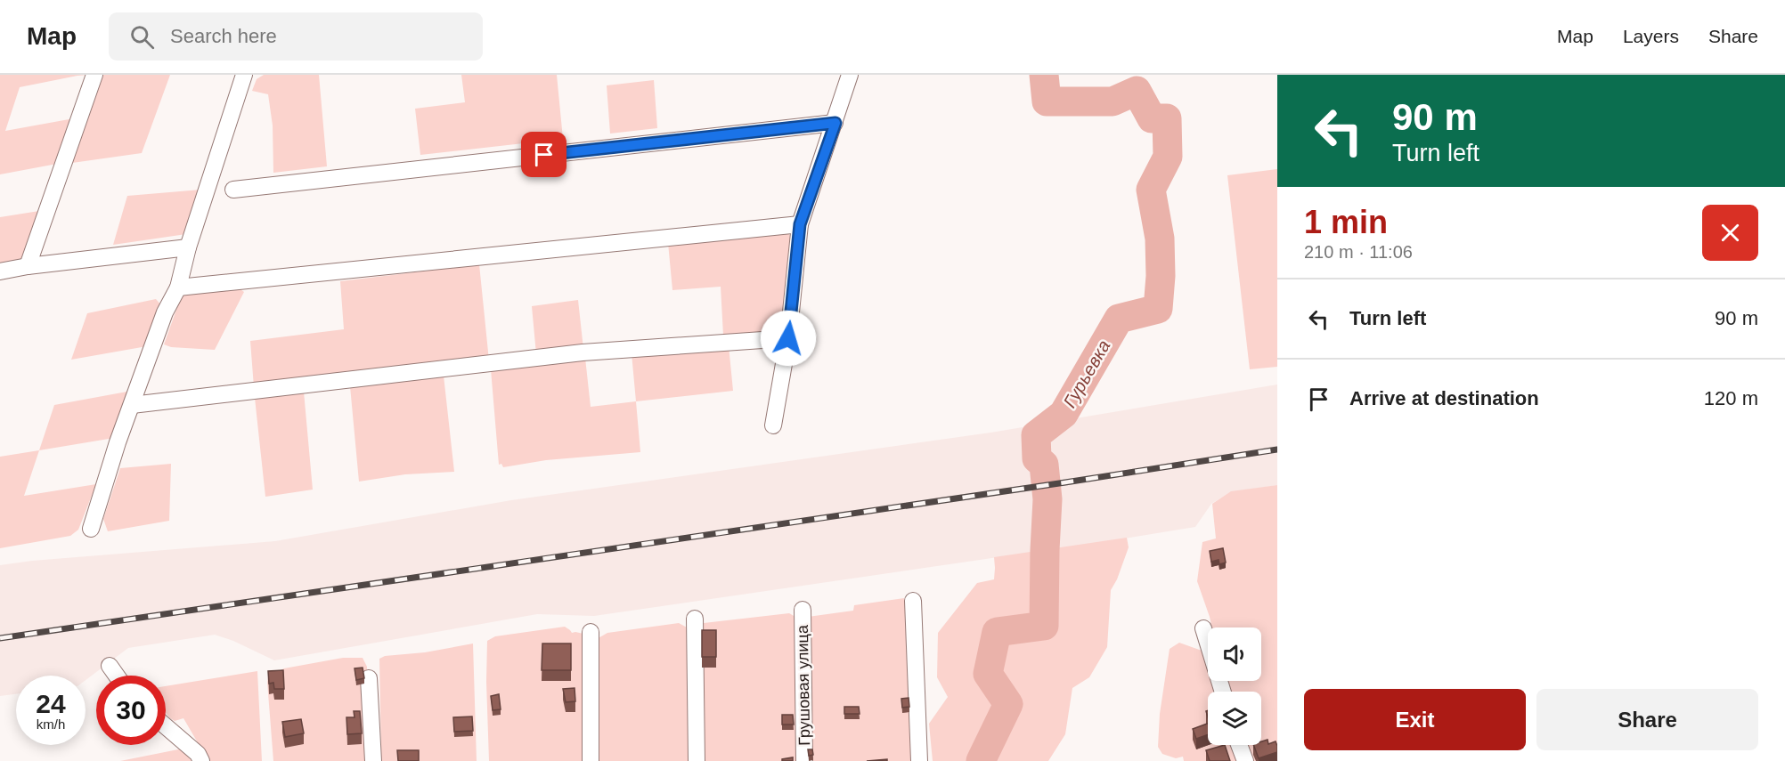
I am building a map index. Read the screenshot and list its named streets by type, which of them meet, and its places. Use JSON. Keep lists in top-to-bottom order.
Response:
{
  "streets": {
    "street": ["Грушовая улица"]
  },
  "water": ["Гурьевка"],
  "page": {
    "header": "Map",
    "search": "Search here",
    "nav": ["Map", "Layers", "Share"],
    "turn": ["90 m", "Turn left"],
    "heading": ["1 min", "210 m · 11:06"],
    "list": [
      {
        "name": "Turn left",
        "value": "90 m"
      },
      {
        "name": "Arrive at destination",
        "value": "120 m"
      }
    ],
    "speed": "24 km/h",
    "limit": "30",
    "buttons": ["Exit", "Share"]
  }
}
